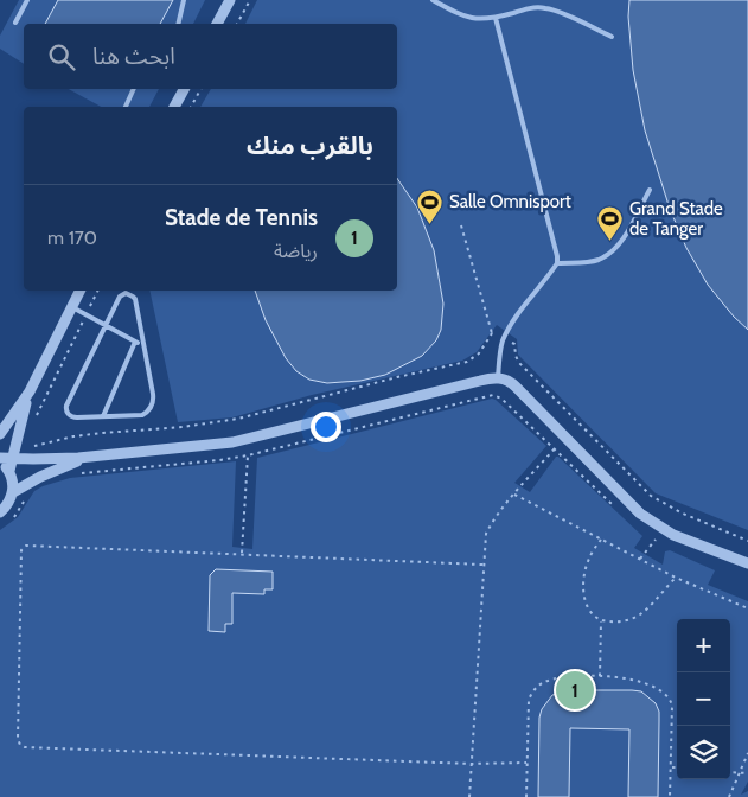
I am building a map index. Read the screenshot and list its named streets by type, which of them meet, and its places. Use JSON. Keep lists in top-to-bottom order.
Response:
{
  "places": {
    "sports": ["Salle Omnisport", "Grand Stade de Tanger"]
  },
  "page": {
    "search": "ابحث هنا",
    "heading": "بالقرب منك",
    "list": [
      {
        "mark": "1",
        "name": "Stade de Tennis",
        "note": "رياضة",
        "value": "170 m"
      }
    ],
    "map_buttons": ["+", "−"],
    "pins": "1"
  }
}
